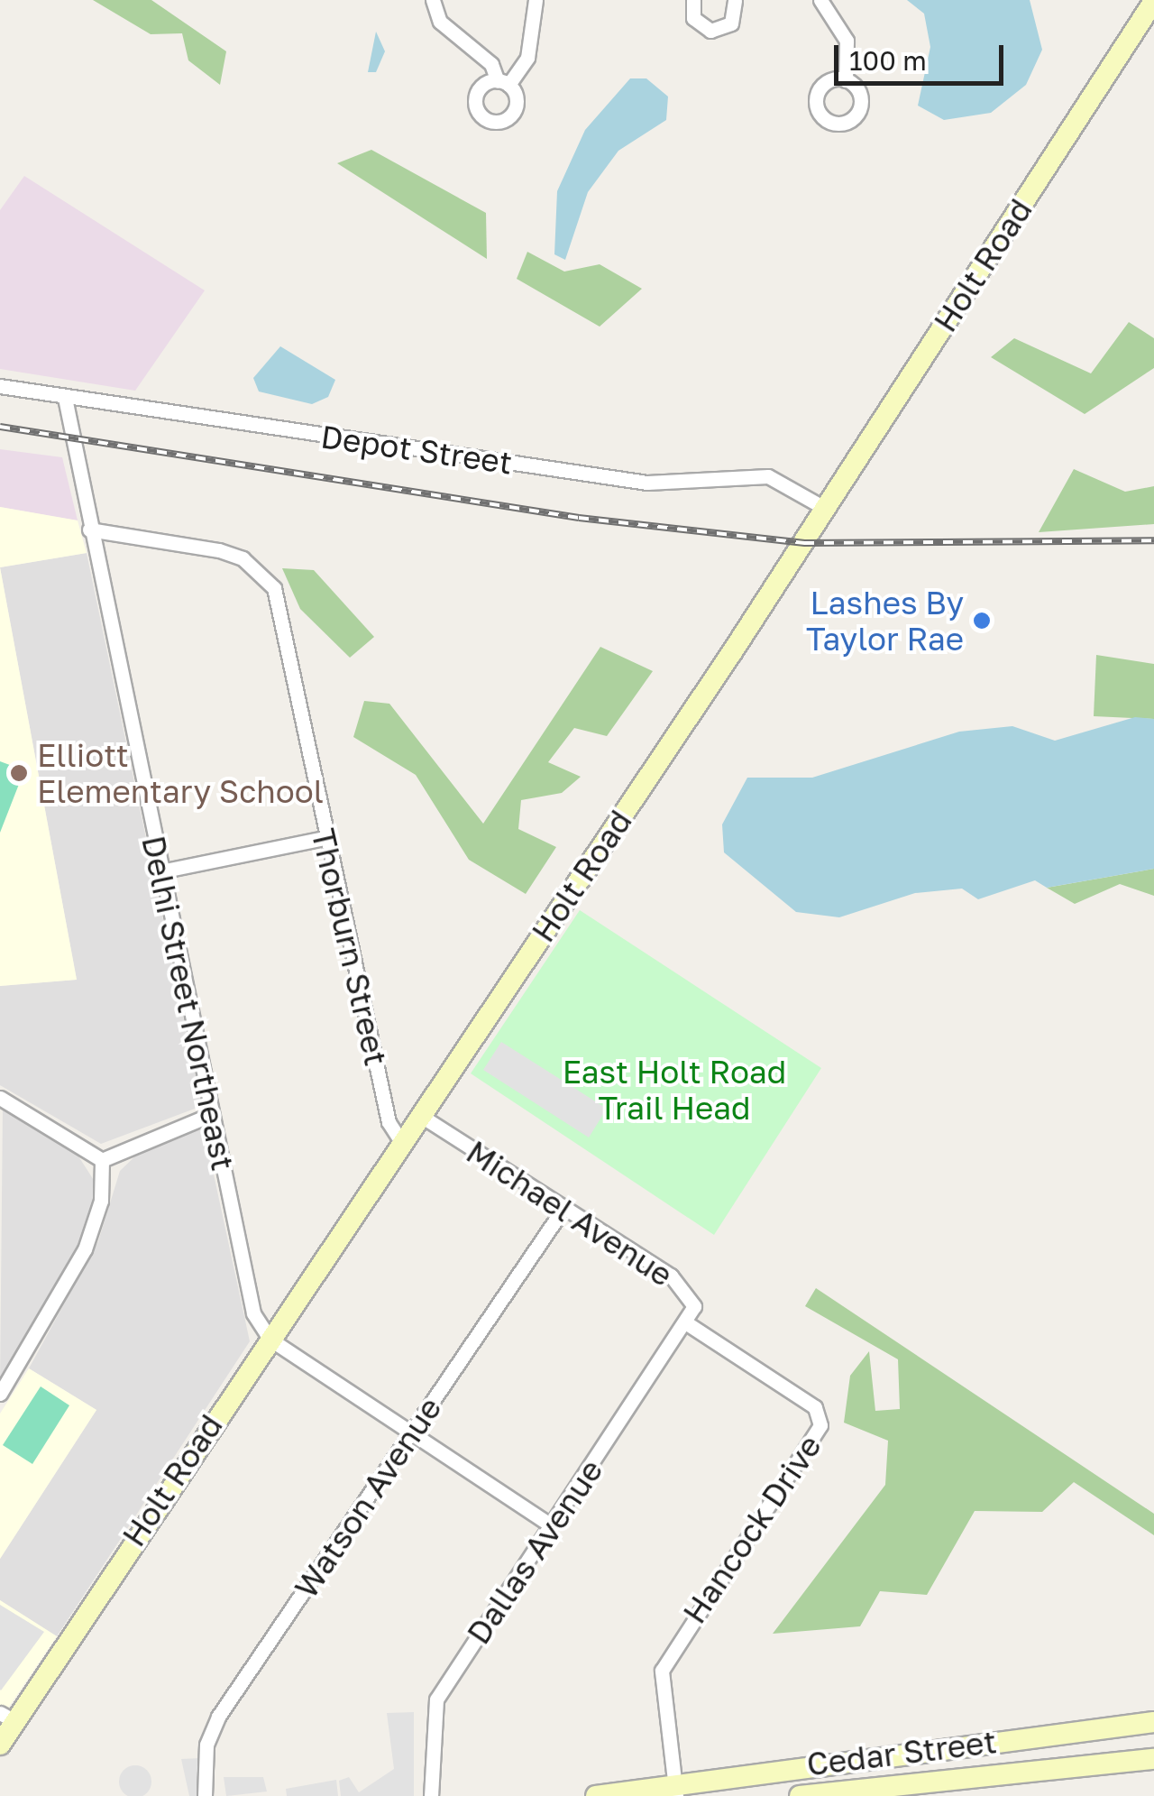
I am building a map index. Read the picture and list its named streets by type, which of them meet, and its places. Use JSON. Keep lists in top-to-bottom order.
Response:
{
  "streets": {
    "main road": ["Holt Road", "Cedar Street"],
    "street": [
      "Depot Street",
      "Thorburn Street",
      "Delhi Street Northeast",
      "Michael Avenue",
      "Watson Avenue",
      "Hancock Drive",
      "Dallas Avenue"
    ]
  },
  "crossings": [
    ["Holt Road", "Depot Street"],
    ["Holt Road", "Thorburn Street"],
    ["Holt Road", "Delhi Street Northeast"],
    ["Holt Road", "Michael Avenue"],
    ["Depot Street", "Delhi Street Northeast"],
    ["Thorburn Street", "Delhi Street Northeast"],
    ["Michael Avenue", "Watson Avenue"],
    ["Michael Avenue", "Hancock Drive"],
    ["Michael Avenue", "Dallas Avenue"],
    ["Hancock Drive", "Dallas Avenue"],
    ["Hancock Drive", "Cedar Street"]
  ],
  "parks": ["East Holt Road Trail Head"],
  "places": ["Lashes By Taylor Rae", "Elliott Elementary School"],
  "scale_bar": "100 m"
}
